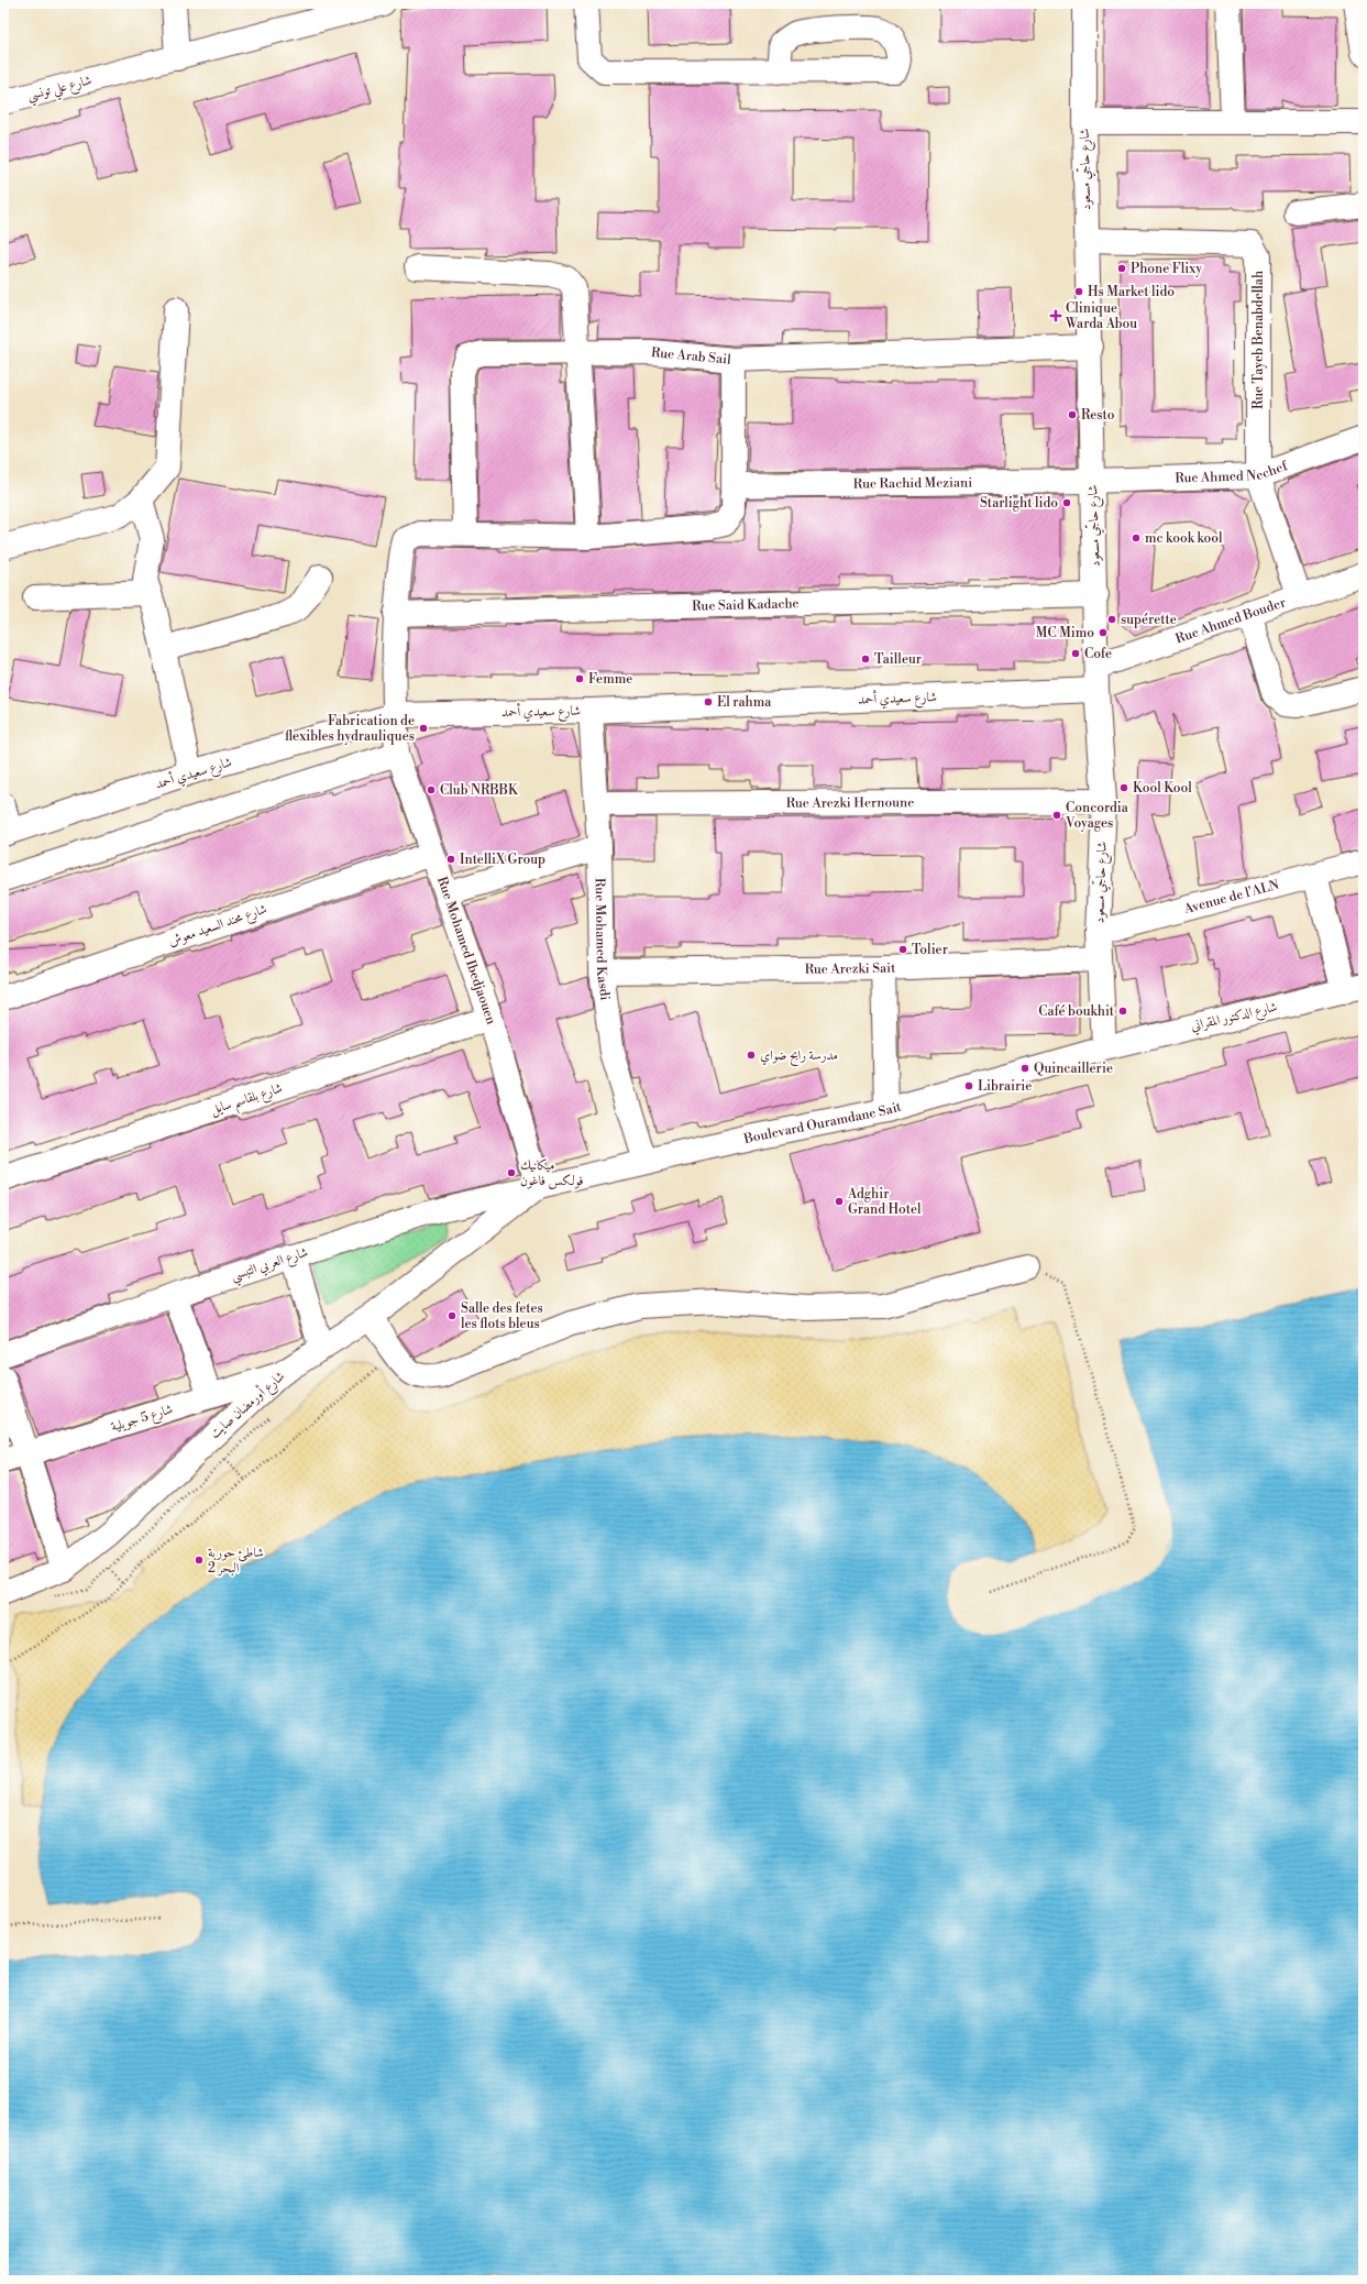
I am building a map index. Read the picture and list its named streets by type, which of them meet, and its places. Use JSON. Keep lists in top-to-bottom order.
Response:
{
  "streets": {
    "street": [
      "شارع علي تونسي",
      "شارع حاجّي مسعود",
      "Rue Tayeb Benabdellah",
      "Rue Arab Sail",
      "Rue Ahmed Nechef",
      "Rue Rachid Meziani",
      "Rue Said Kadache",
      "Rue Ahmed Bouder",
      "شارع سعيدي أحمد",
      "Rue Arezki Hernoune",
      "Avenue de l'ALN",
      "شارع محند السعيد معوش",
      "Rue Mohamed Kasdi",
      "Rue Mohamed Ibedjaouen",
      "Rue Arezki Sait",
      "شارع الدكتور المقراني",
      "شارع بلقاسم سايل",
      "Boulevard Ouramdane Sait",
      "شارع العربي التبسي",
      "شارع أورمضان صايت",
      "شارع 5 جويلية"
    ]
  },
  "crossings": [
    ["شارع حاجّي مسعود", "Rue Tayeb Benabdellah"],
    ["شارع حاجّي مسعود", "Rue Arab Sail"],
    ["شارع حاجّي مسعود", "Rue Ahmed Nechef"],
    ["شارع حاجّي مسعود", "Rue Rachid Meziani"],
    ["شارع حاجّي مسعود", "Rue Said Kadache"],
    ["شارع حاجّي مسعود", "Rue Ahmed Bouder"],
    ["شارع حاجّي مسعود", "شارع سعيدي أحمد"],
    ["شارع حاجّي مسعود", "Rue Arezki Hernoune"],
    ["شارع حاجّي مسعود", "Avenue de l'ALN"],
    ["شارع حاجّي مسعود", "Rue Arezki Sait"],
    ["شارع حاجّي مسعود", "شارع الدكتور المقراني"],
    ["شارع حاجّي مسعود", "Boulevard Ouramdane Sait"],
    ["Rue Tayeb Benabdellah", "Rue Ahmed Nechef"],
    ["Rue Tayeb Benabdellah", "Rue Ahmed Bouder"],
    ["Rue Arab Sail", "Rue Mohamed Ibedjaouen"],
    ["Rue Ahmed Nechef", "Rue Rachid Meziani"],
    ["Rue Said Kadache", "Rue Mohamed Ibedjaouen"],
    ["Rue Ahmed Bouder", "شارع سعيدي أحمد"],
    ["شارع سعيدي أحمد", "Rue Mohamed Kasdi"],
    ["شارع سعيدي أحمد", "Rue Mohamed Ibedjaouen"],
    ["Rue Arezki Hernoune", "Rue Mohamed Kasdi"],
    ["شارع محند السعيد معوش", "Rue Mohamed Ibedjaouen"],
    ["Rue Mohamed Kasdi", "Rue Arezki Sait"],
    ["Rue Mohamed Kasdi", "Boulevard Ouramdane Sait"],
    ["Rue Mohamed Ibedjaouen", "شارع بلقاسم سايل"],
    ["Rue Mohamed Ibedjaouen", "Boulevard Ouramdane Sait"],
    ["Rue Mohamed Ibedjaouen", "شارع العربي التبسي"],
    ["Rue Mohamed Ibedjaouen", "شارع أورمضان صايت"],
    ["شارع الدكتور المقراني", "Boulevard Ouramdane Sait"],
    ["Boulevard Ouramdane Sait", "شارع العربي التبسي"],
    ["Boulevard Ouramdane Sait", "شارع أورمضان صايت"],
    ["شارع العربي التبسي", "شارع أورمضان صايت"],
    ["شارع أورمضان صايت", "شارع 5 جويلية"]
  ],
  "places": {
    "other": [
      "Phone Flixy",
      "Hs Market lido",
      "Resto",
      "Starlight lido",
      "mc kook kool",
      "supérette",
      "MC Mimo",
      "Cofe",
      "Tailleur",
      "Femme",
      "El rahma",
      "Fabrication de flexibles hydrauliques",
      "Kool Kool",
      "Club NRBBK",
      "Concordia Voyages",
      "IntelliX Group",
      "Tolier",
      "Café boukhit",
      "مدرسة رابح ضواي",
      "Quincaillerie",
      "Librairie",
      "ميكانيك فولكس فاغون",
      "Adghir Grand Hotel",
      "Salle des fetes les flots bleus",
      "شاطئ حورية البحر 2"
    ],
    "health": ["Clinique Warda Abou"]
  }
}
